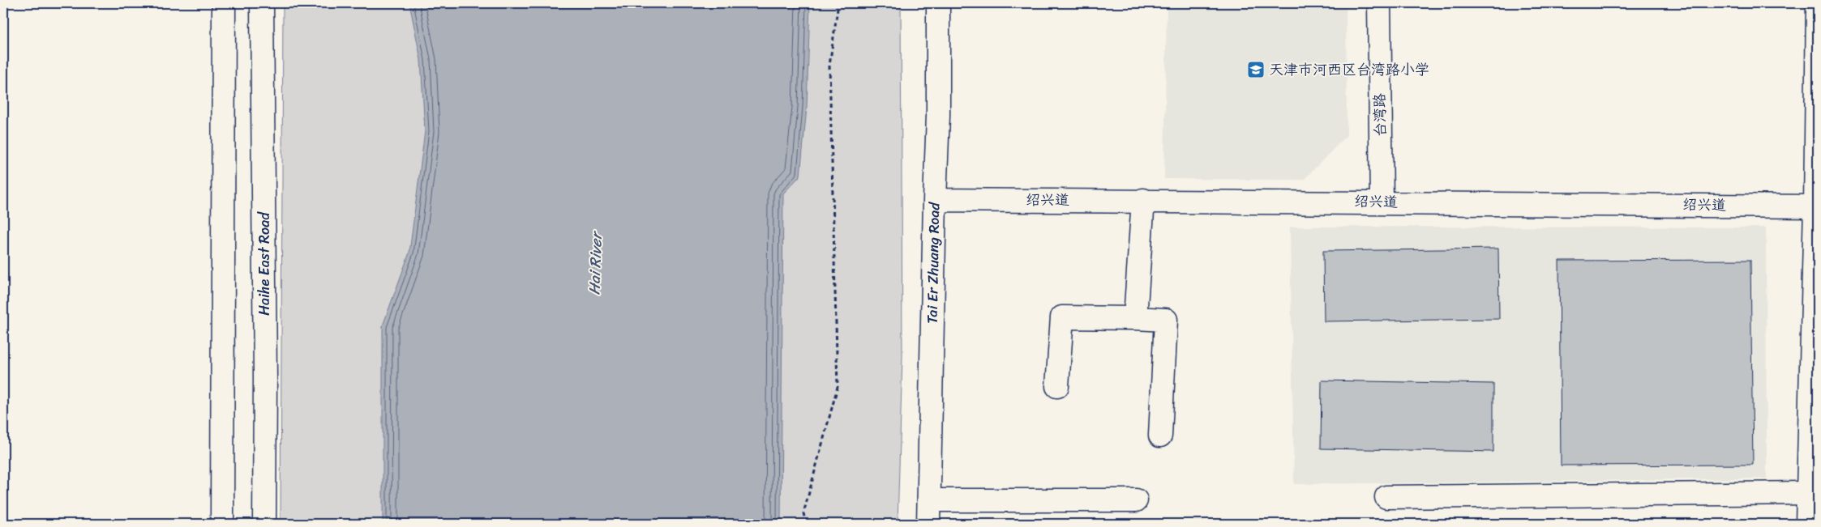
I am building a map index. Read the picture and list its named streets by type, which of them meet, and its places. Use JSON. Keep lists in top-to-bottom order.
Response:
{
  "streets": {
    "street": [
      "台湾路",
      "绍兴道",
      "Tai Er Zhuang Road",
      "Haihe East Road"
    ]
  },
  "crossings": [
    ["台湾路", "绍兴道"],
    ["绍兴道", "Tai Er Zhuang Road"]
  ],
  "water": ["Hai River"],
  "places": {
    "school or university": ["天津市河西区台湾路小学"]
  }
}
